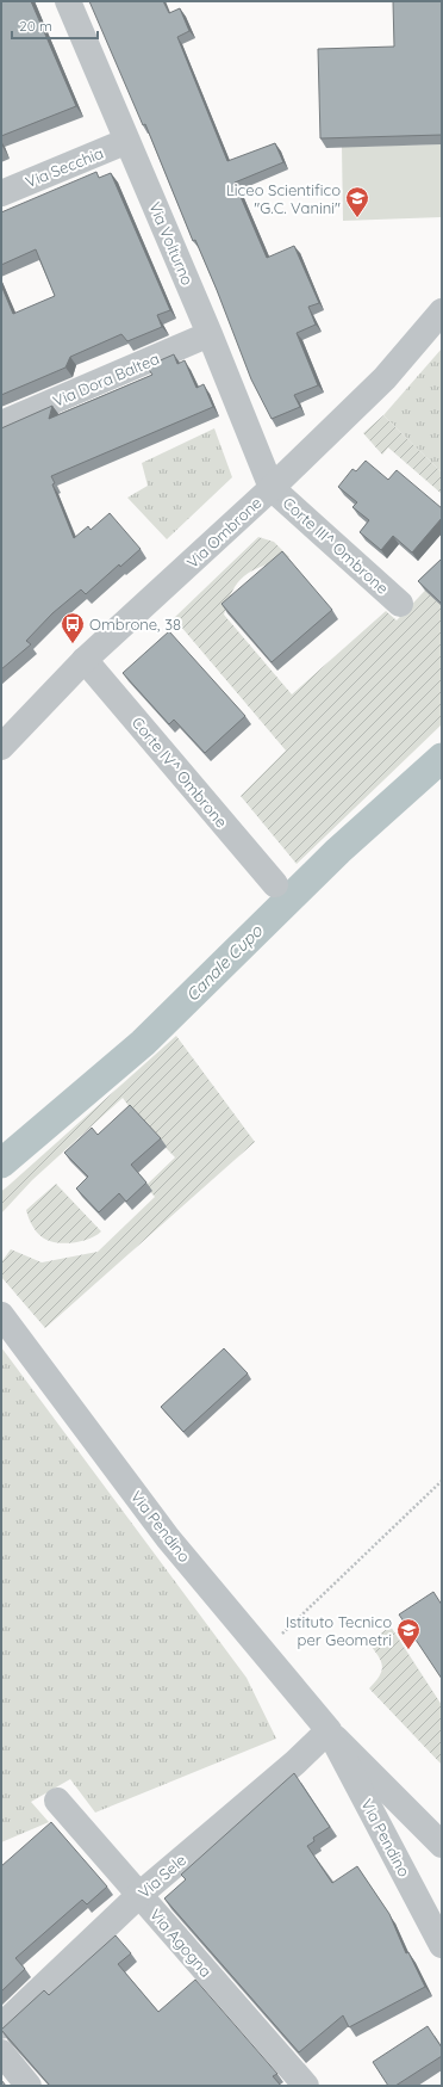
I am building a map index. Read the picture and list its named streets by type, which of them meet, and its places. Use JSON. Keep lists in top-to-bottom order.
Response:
{
  "streets": {
    "street": [
      "Via Secchia",
      "Via Volturno",
      "Via Dora Baltea",
      "Via Ombrone",
      "Corte III^ Ombrone",
      "Corte IV^ Ombrone",
      "Via Pendino",
      "Via Sele",
      "Via Agogna"
    ]
  },
  "crossings": [
    ["Via Secchia", "Via Volturno"],
    ["Via Volturno", "Via Dora Baltea"],
    ["Via Volturno", "Via Ombrone"],
    ["Via Volturno", "Corte III^ Ombrone"],
    ["Via Ombrone", "Corte III^ Ombrone"],
    ["Via Ombrone", "Corte IV^ Ombrone"],
    ["Via Pendino", "Via Sele"],
    ["Via Sele", "Via Agogna"]
  ],
  "water": ["Canale Cupo"],
  "places": {
    "school or university": ["Liceo Scientifico \"G.C. Vanini\"", "Istituto Tecnico per Geometri"],
    "bus stop": ["Ombrone, 38"]
  },
  "scale_bar": "20 m"
}
